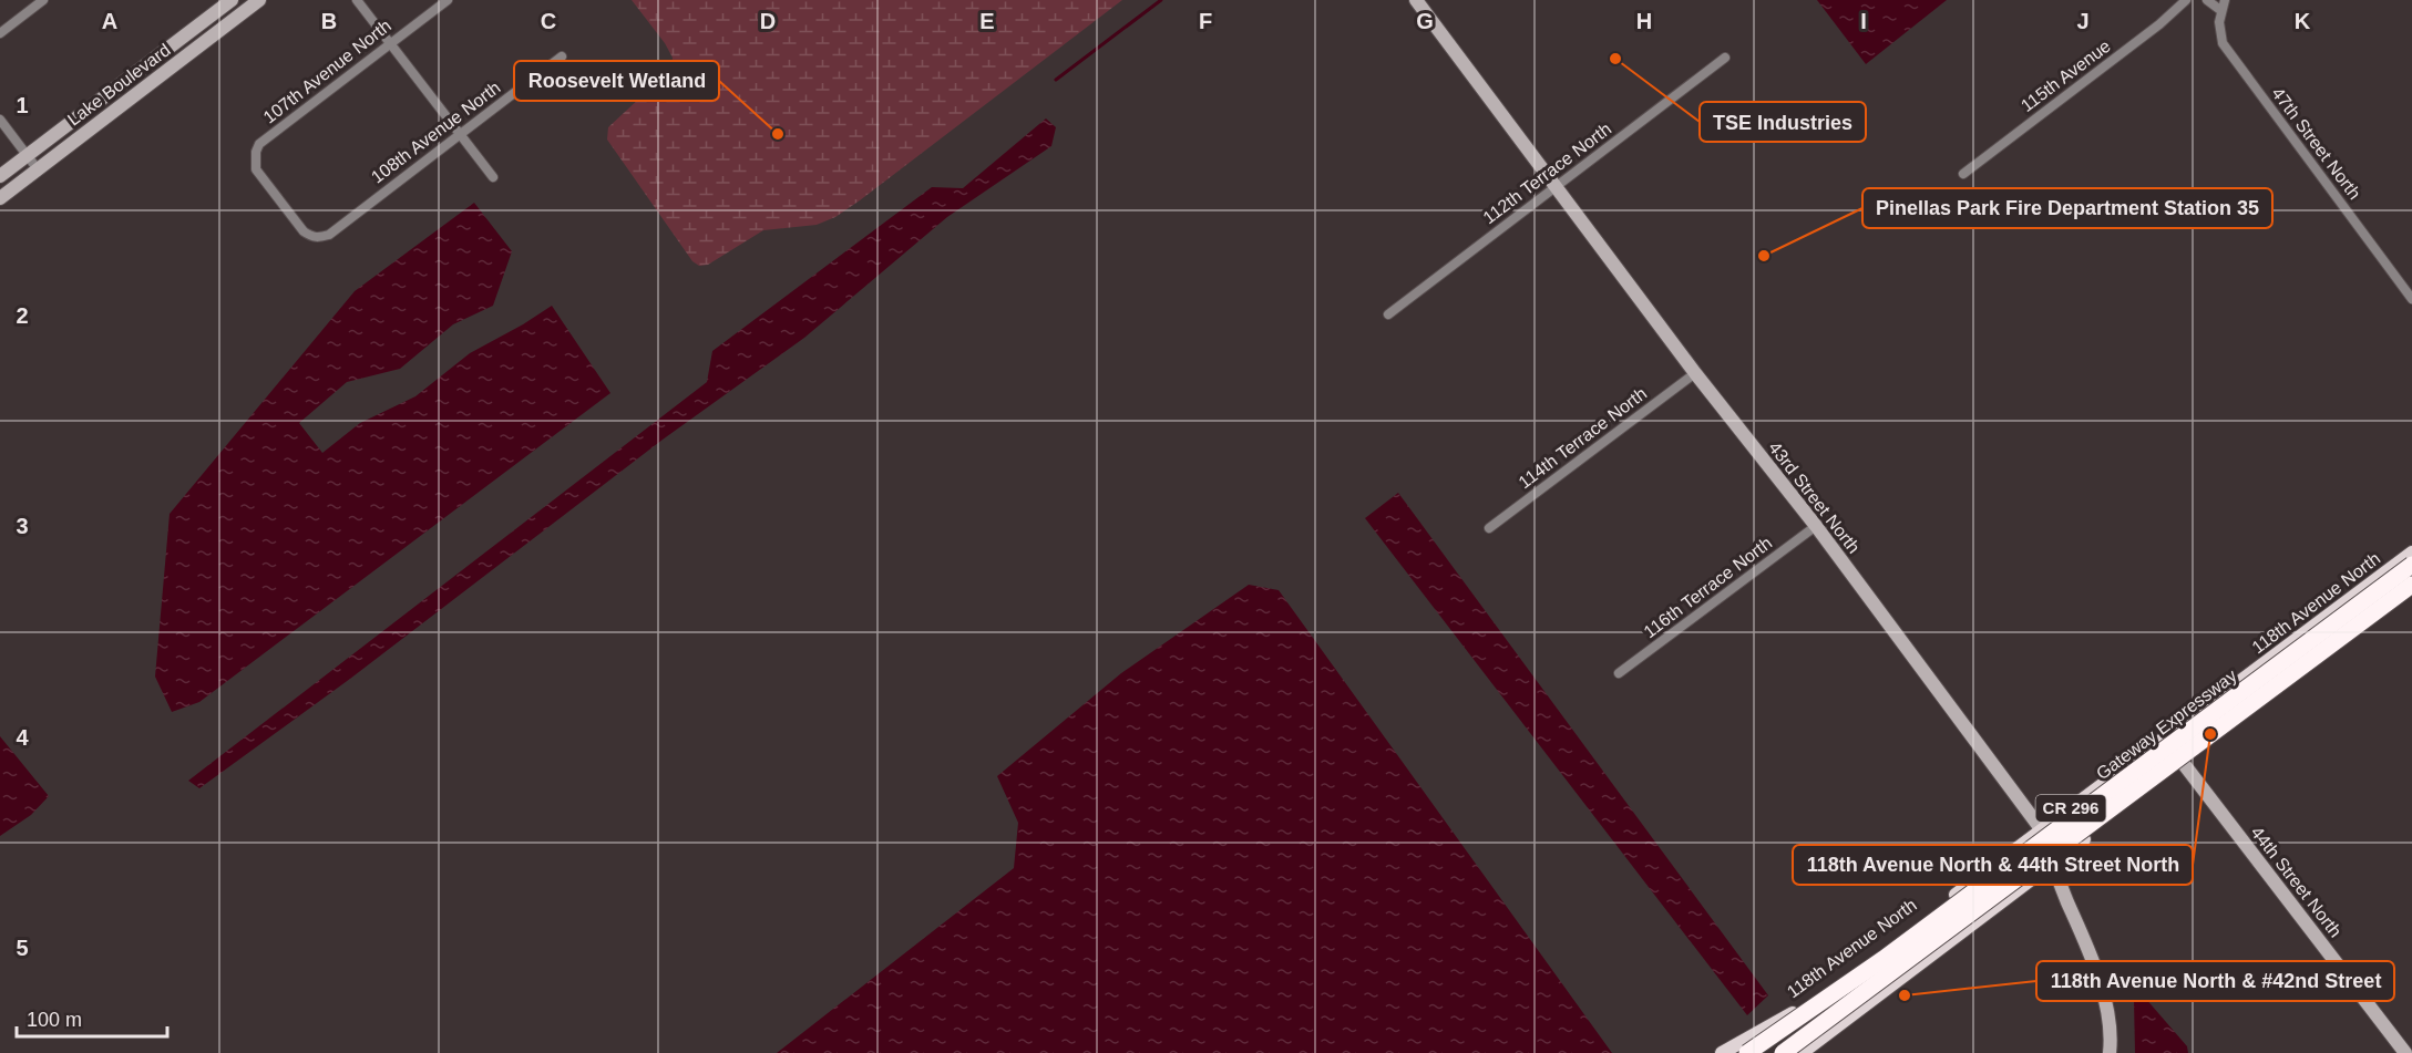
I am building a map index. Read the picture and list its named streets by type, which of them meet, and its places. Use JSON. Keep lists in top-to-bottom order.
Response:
{
  "streets": {
    "highway": ["Gateway Expressway"],
    "main road": ["118th Avenue North", "CR 296"],
    "street": [
      "107th Avenue North",
      "115th Avenue",
      "Lake Boulevard",
      "108th Avenue North",
      "47th Street North",
      "112th Terrace North",
      "114th Terrace North",
      "43rd Street North",
      "116th Terrace North",
      "44th Street North"
    ]
  },
  "crossings": [
    ["107th Avenue North", "108th Avenue North"],
    ["112th Terrace North", "43rd Street North"],
    ["114th Terrace North", "43rd Street North"],
    ["43rd Street North", "116th Terrace North"],
    ["43rd Street North", "118th Avenue North"],
    ["43rd Street North", "CR 296"],
    ["CR 296", "44th Street North"]
  ],
  "places": [
    "TSE Industries",
    "Roosevelt Wetland",
    "Pinellas Park Fire Department Station 35",
    "118th Avenue North & 44th Street North",
    "118th Avenue North & #42nd Street"
  ],
  "scale_bar": "100 m",
  "grid": {
    "columns": [
      "A",
      "B",
      "C",
      "D",
      "E",
      "F",
      "G",
      "H",
      "I",
      "J",
      "K"
    ],
    "rows": [
      "1",
      "2",
      "3",
      "4",
      "5"
    ]
  }
}
